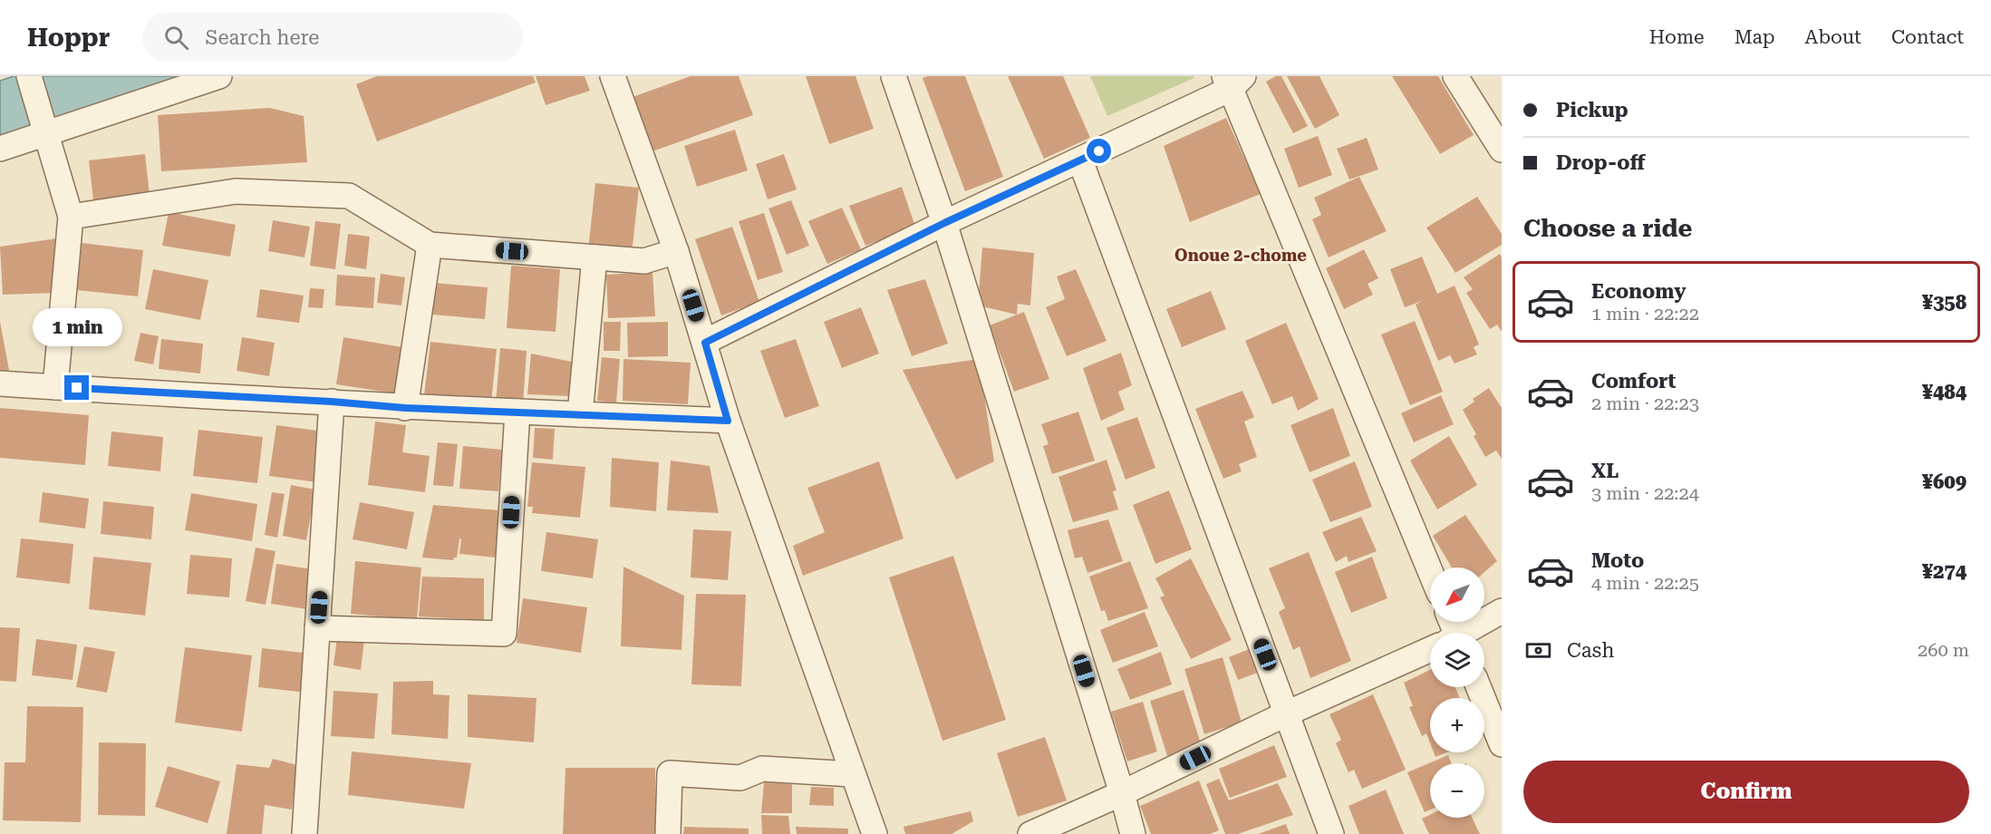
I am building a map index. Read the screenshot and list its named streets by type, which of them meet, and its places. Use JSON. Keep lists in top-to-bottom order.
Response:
{
  "districts": ["Onoue 2-chome"],
  "north": "bottom left",
  "page": {
    "header": "Hoppr",
    "search": "Search here",
    "nav": [
      "Home",
      "Map",
      "About",
      "Contact"
    ],
    "banner": ["Pickup", "Drop-off"],
    "heading": "Choose a ride",
    "list": [
      {
        "name": "Economy",
        "note": "1 min · 22:22",
        "value": "¥358"
      },
      {
        "name": "Comfort",
        "note": "2 min · 22:23",
        "value": "¥484"
      },
      {
        "name": "XL",
        "note": "3 min · 22:24",
        "value": "¥609"
      },
      {
        "name": "Moto",
        "note": "4 min · 22:25",
        "value": "¥274"
      }
    ],
    "bubble": "1 min",
    "map_buttons": ["+", "−"],
    "pay": ["Cash", "260 m"],
    "buttons": "Confirm"
  }
}
